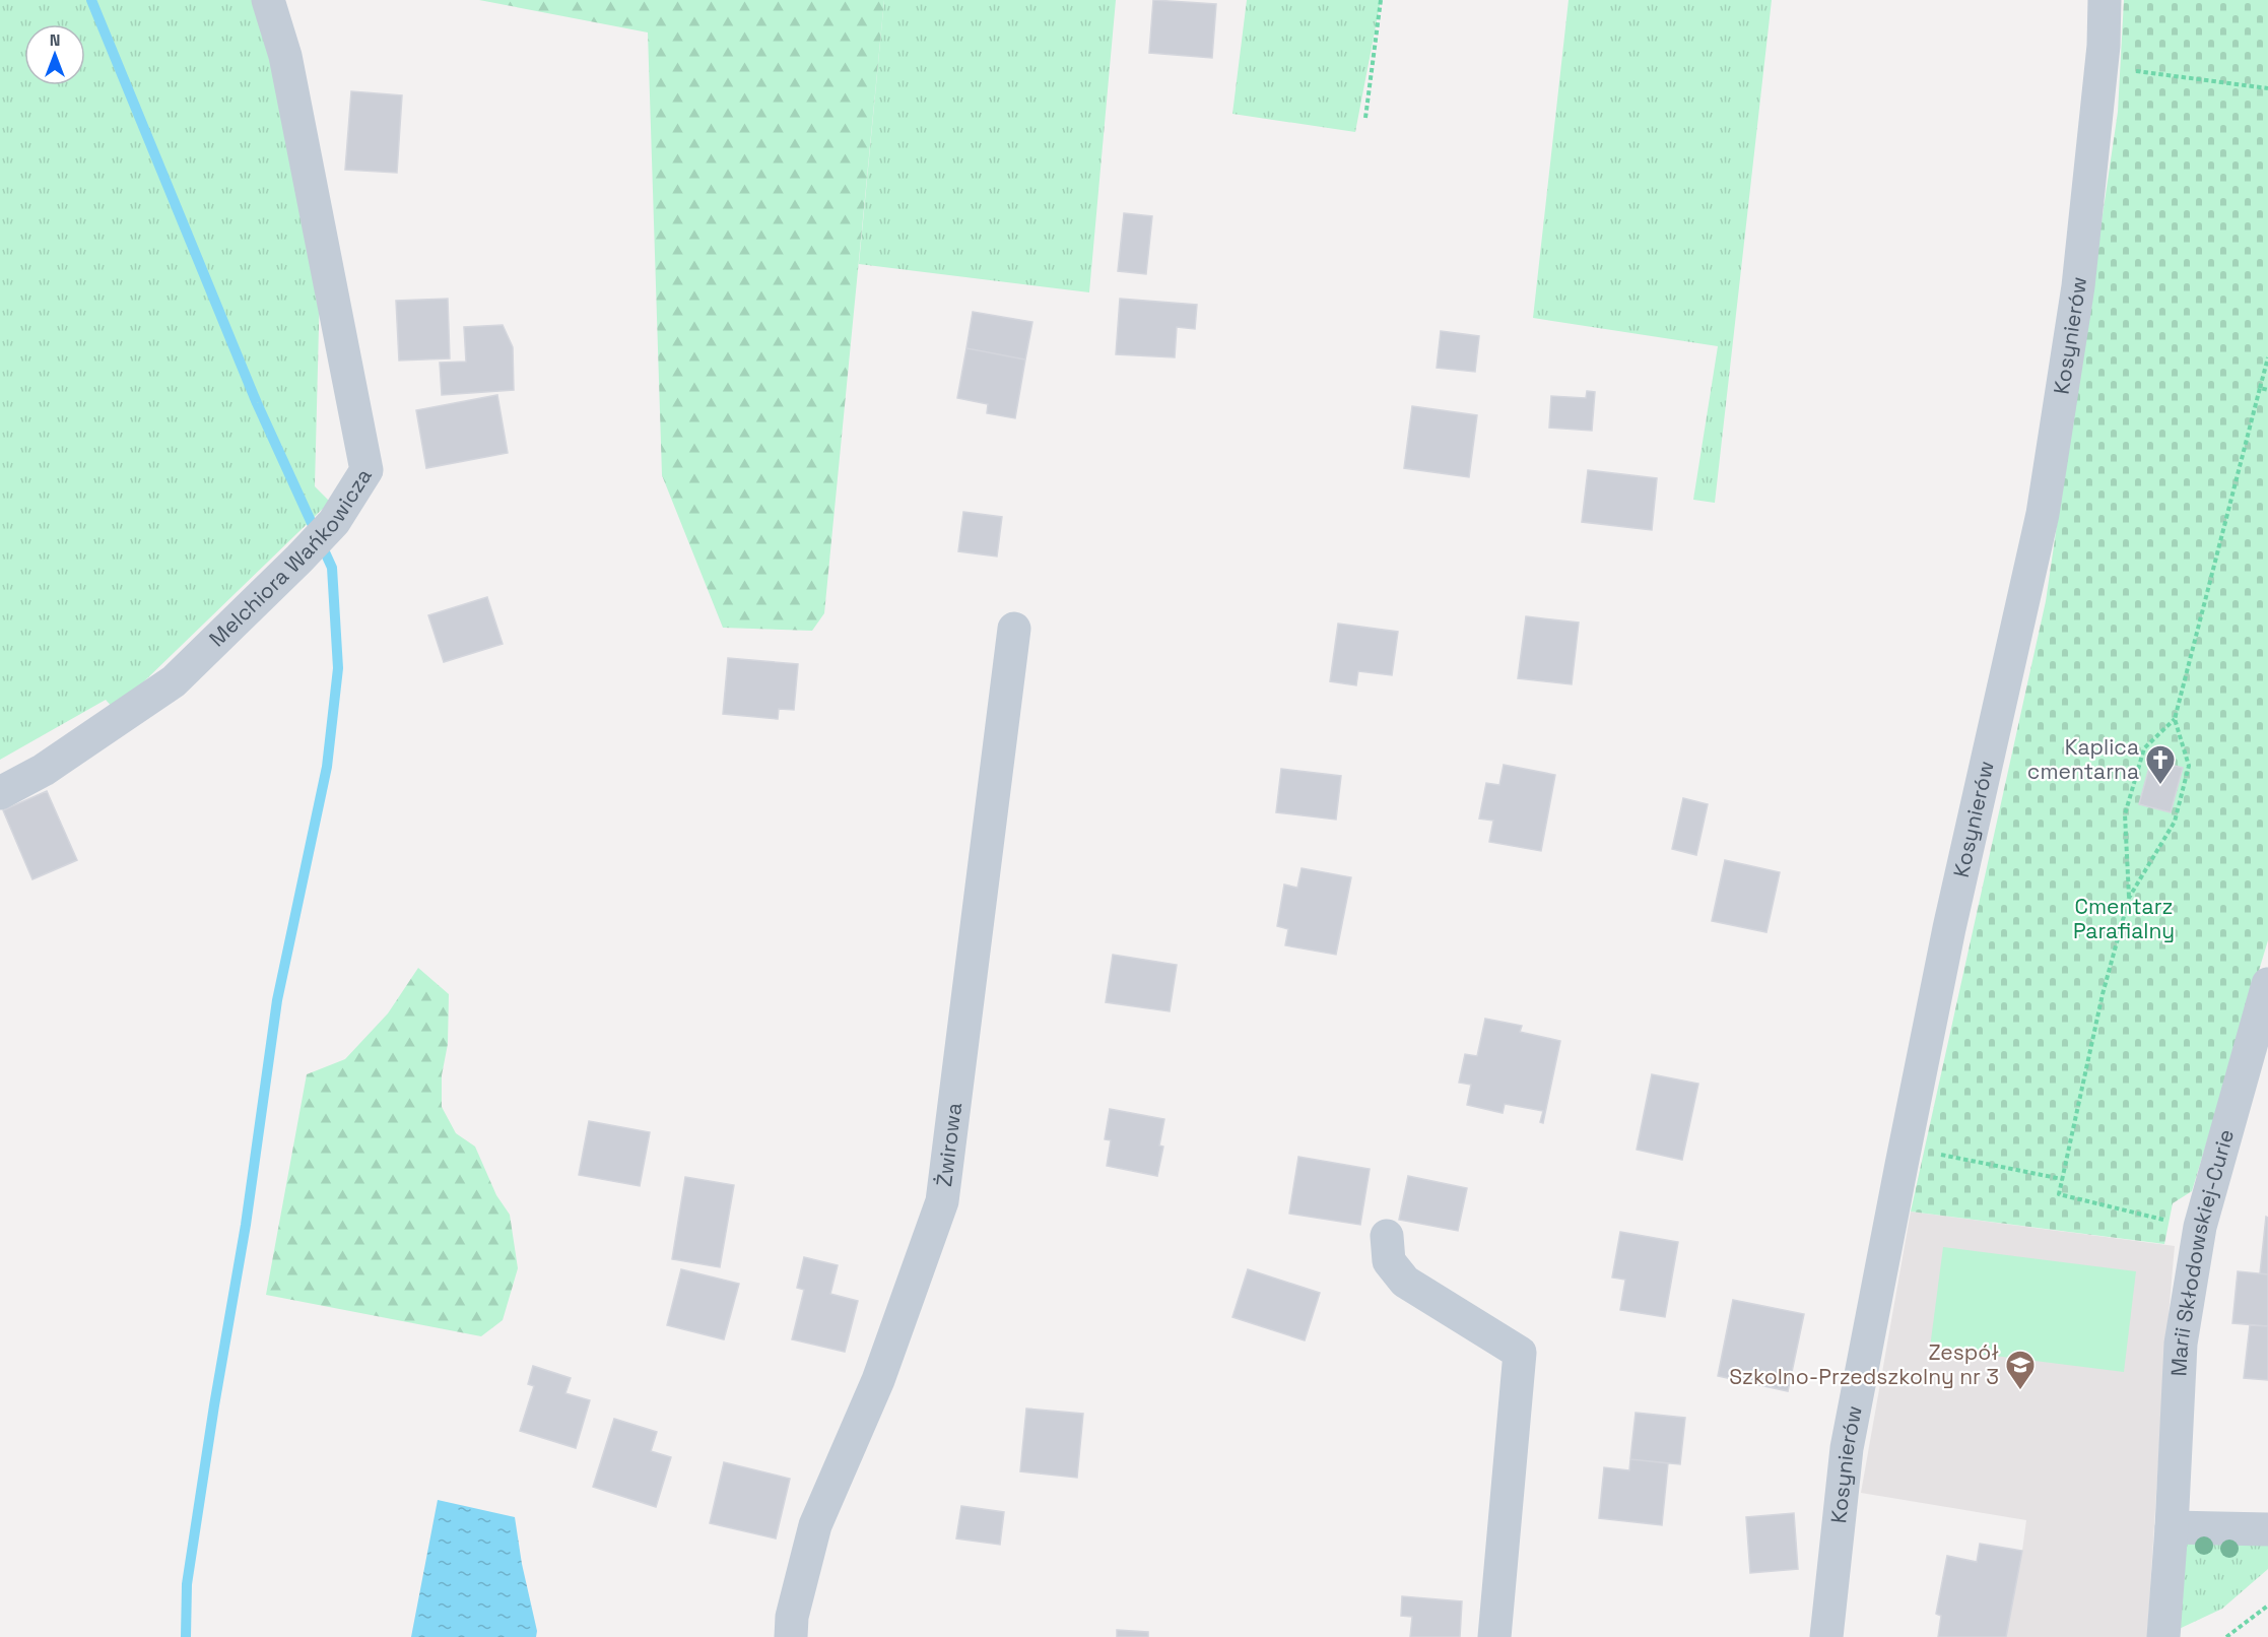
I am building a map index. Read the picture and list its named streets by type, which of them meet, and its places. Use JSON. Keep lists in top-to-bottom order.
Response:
{
  "streets": {
    "street": [
      "Kosynierów",
      "Melchiora Wańkowicza",
      "Żwirowa",
      "Marii Skłodowskiej-Curie"
    ]
  },
  "parks": ["Cmentarz Parafialny"],
  "places": {
    "church": ["Kaplica cmentarna"],
    "school or university": ["Zespół Szkolno-Przedszkolny nr 3"]
  },
  "north": "top"
}
